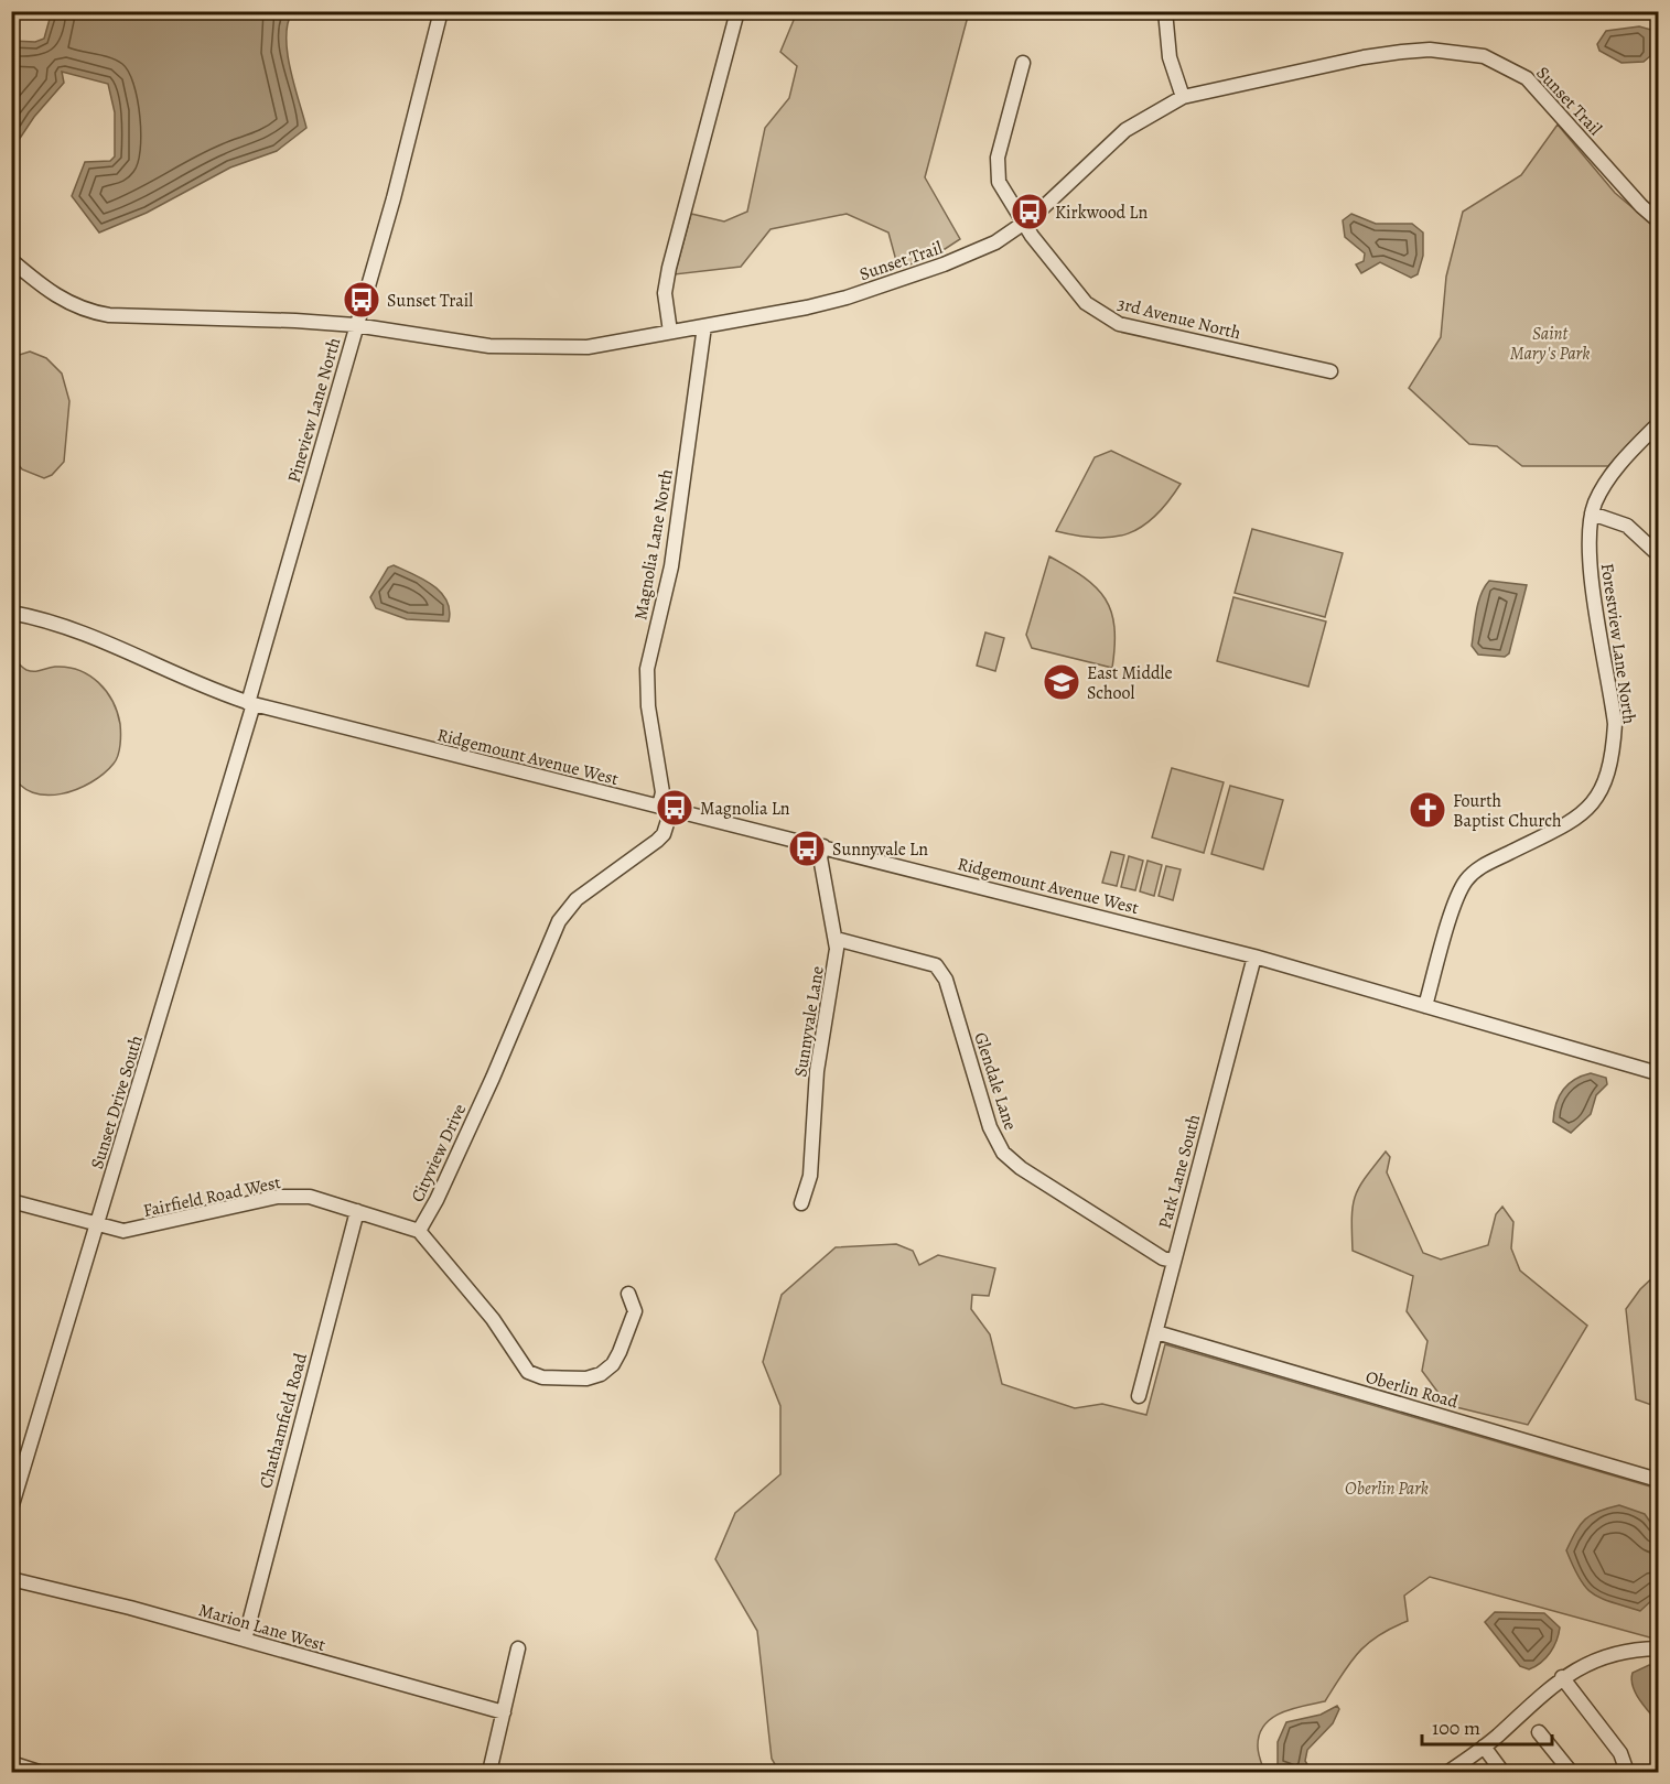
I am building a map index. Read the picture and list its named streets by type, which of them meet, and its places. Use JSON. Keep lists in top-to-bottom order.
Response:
{
  "streets": {
    "street": [
      "Sunset Trail",
      "3rd Avenue North",
      "Pineview Lane North",
      "Magnolia Lane North",
      "Forestview Lane North",
      "Ridgemount Avenue West",
      "Sunnyvale Lane",
      "Glendale Lane",
      "Sunset Drive South",
      "Cityview Drive",
      "Park Lane South",
      "Fairfield Road West",
      "Oberlin Road",
      "Chathamfield Road",
      "Marion Lane West"
    ]
  },
  "crossings": [
    ["Sunset Trail", "3rd Avenue North"],
    ["Sunset Trail", "Pineview Lane North"],
    ["Sunset Trail", "Magnolia Lane North"],
    ["Pineview Lane North", "Ridgemount Avenue West"],
    ["Pineview Lane North", "Sunset Drive South"],
    ["Magnolia Lane North", "Ridgemount Avenue West"],
    ["Magnolia Lane North", "Cityview Drive"],
    ["Forestview Lane North", "Ridgemount Avenue West"],
    ["Ridgemount Avenue West", "Sunnyvale Lane"],
    ["Ridgemount Avenue West", "Sunset Drive South"],
    ["Ridgemount Avenue West", "Cityview Drive"],
    ["Ridgemount Avenue West", "Park Lane South"],
    ["Sunnyvale Lane", "Glendale Lane"],
    ["Glendale Lane", "Park Lane South"],
    ["Sunset Drive South", "Fairfield Road West"],
    ["Cityview Drive", "Fairfield Road West"],
    ["Park Lane South", "Oberlin Road"],
    ["Fairfield Road West", "Chathamfield Road"],
    ["Chathamfield Road", "Marion Lane West"]
  ],
  "parks": ["Saint Mary's Park", "Oberlin Park"],
  "places": {
    "bus stop": [
      "Kirkwood Ln",
      "Sunset Trail",
      "Magnolia Ln",
      "Sunnyvale Ln"
    ],
    "school or university": ["East Middle School"],
    "church": ["Fourth Baptist Church"]
  },
  "scale_bar": "100 m"
}
